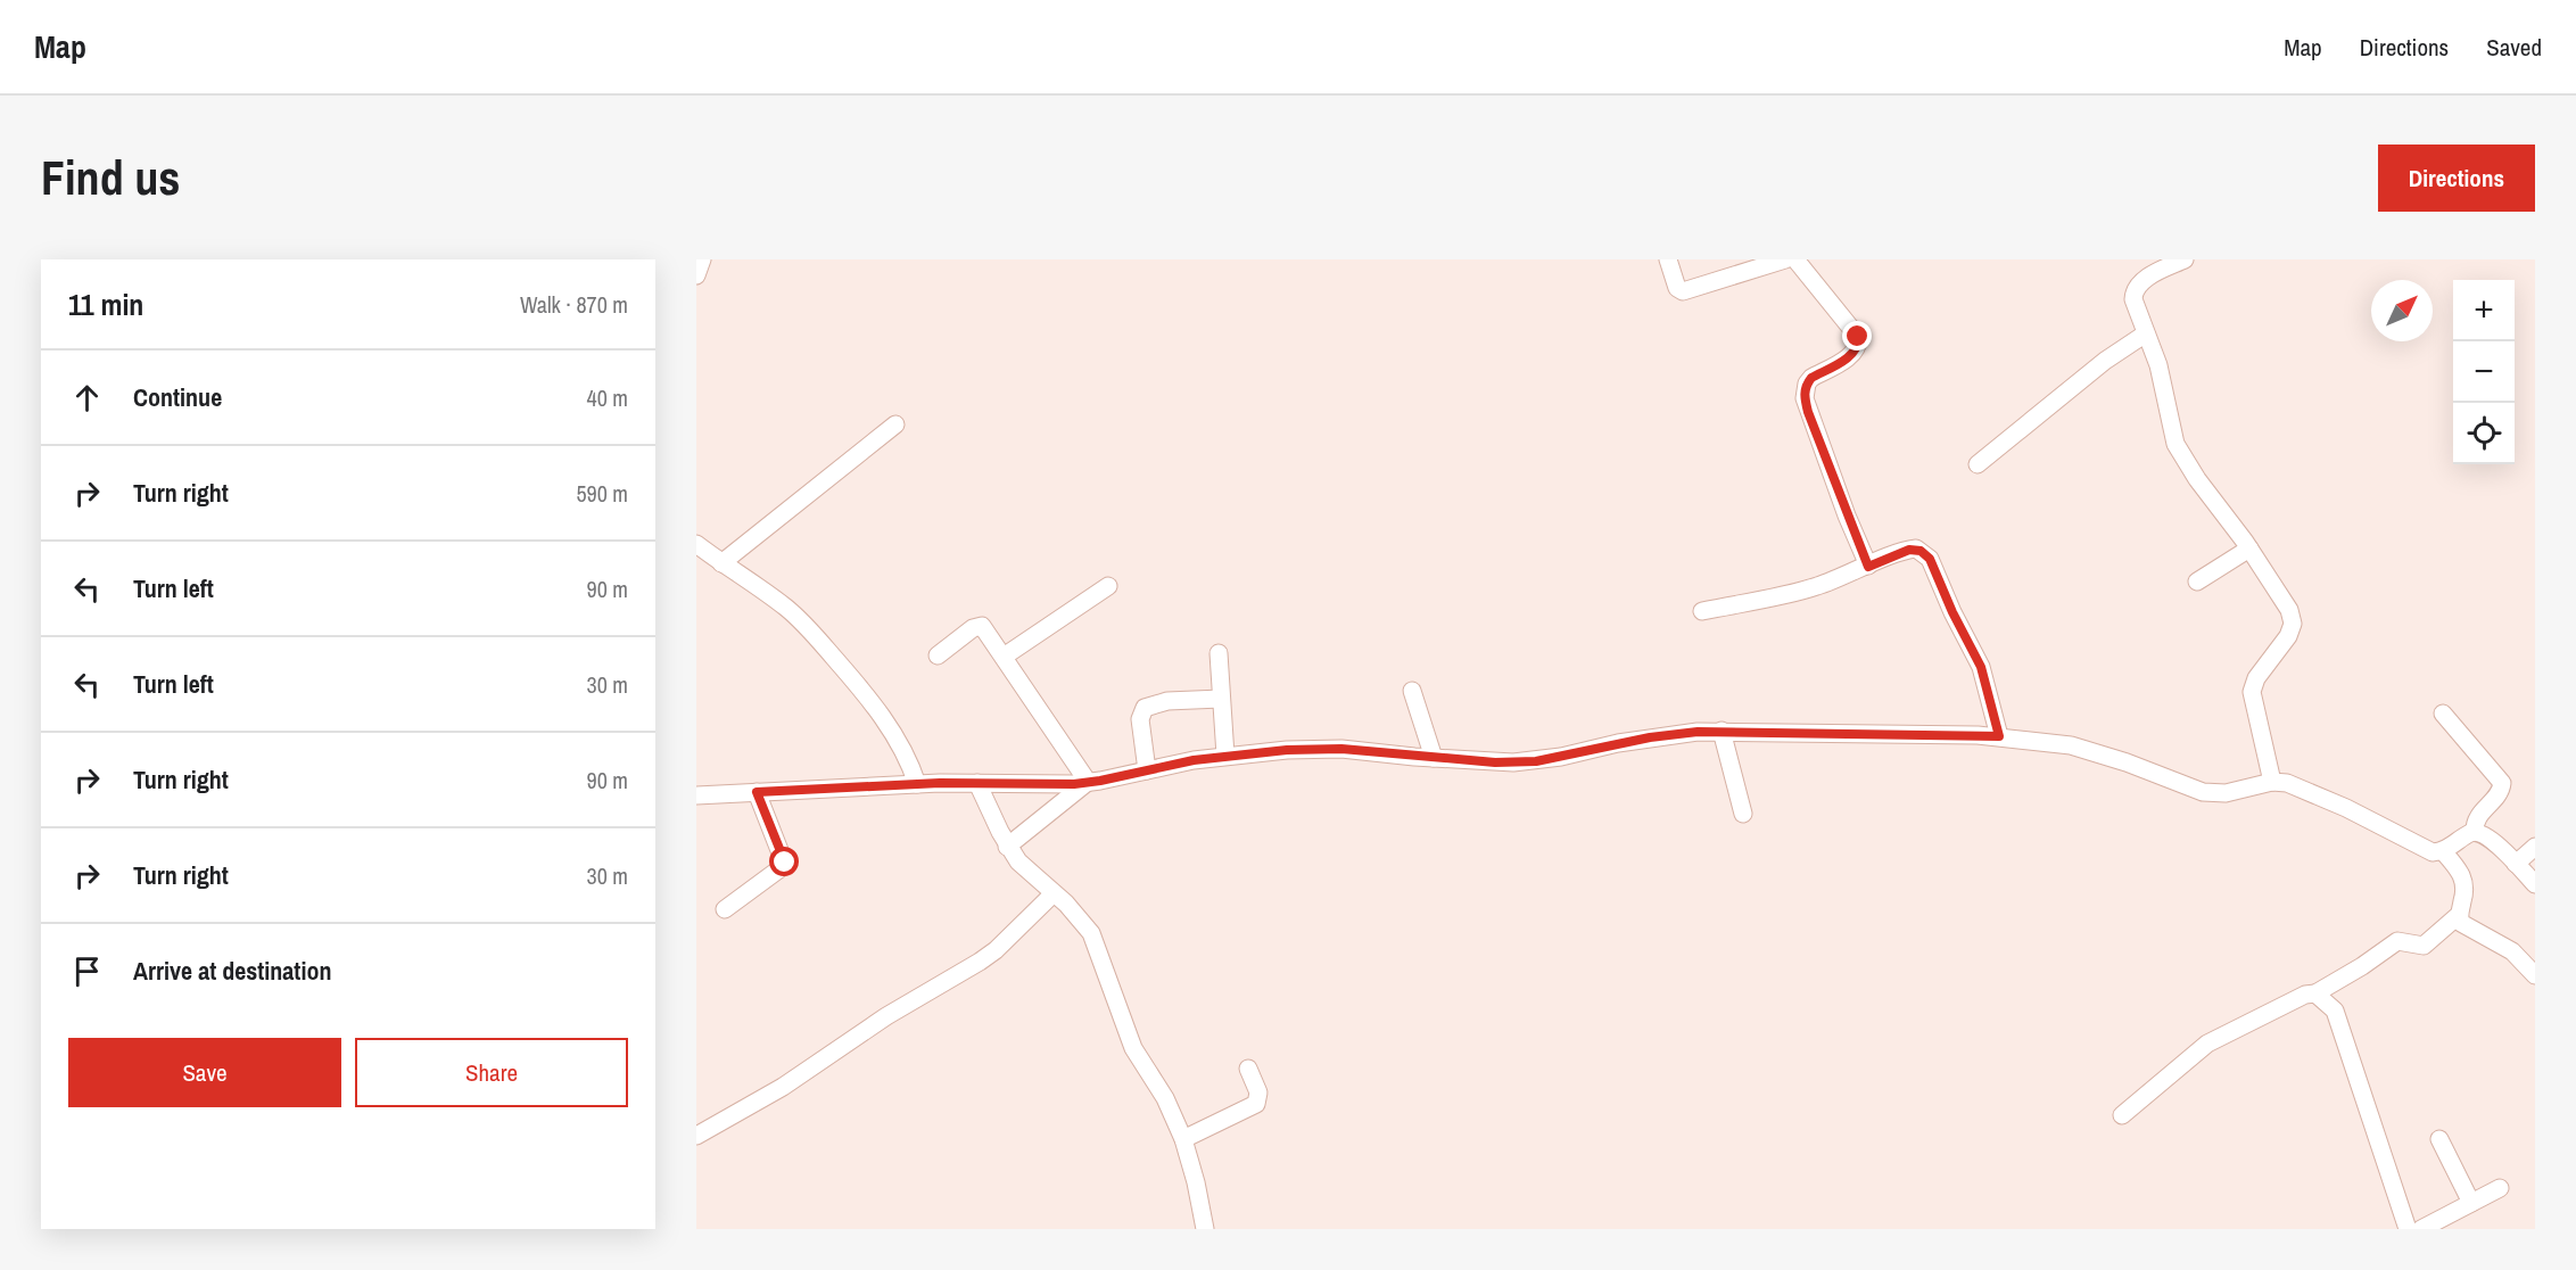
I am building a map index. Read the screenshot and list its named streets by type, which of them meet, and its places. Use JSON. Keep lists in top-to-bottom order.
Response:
{
  "north": "top right",
  "page": {
    "header": "Map",
    "nav": ["Map", "Directions", "Saved"],
    "buttons": [
      "Directions",
      ["Save", "Share"]
    ],
    "title": "Find us",
    "heading": ["11 min", "Walk · 870 m"],
    "map_buttons": ["+", "−"],
    "list": [
      ["Continue", "40 m"],
      ["Turn right", "590 m"],
      ["Turn left", "90 m"],
      ["Turn left", "30 m"],
      ["Turn right", "90 m"],
      ["Turn right", "30 m"],
      "Arrive at destination"
    ]
  }
}
